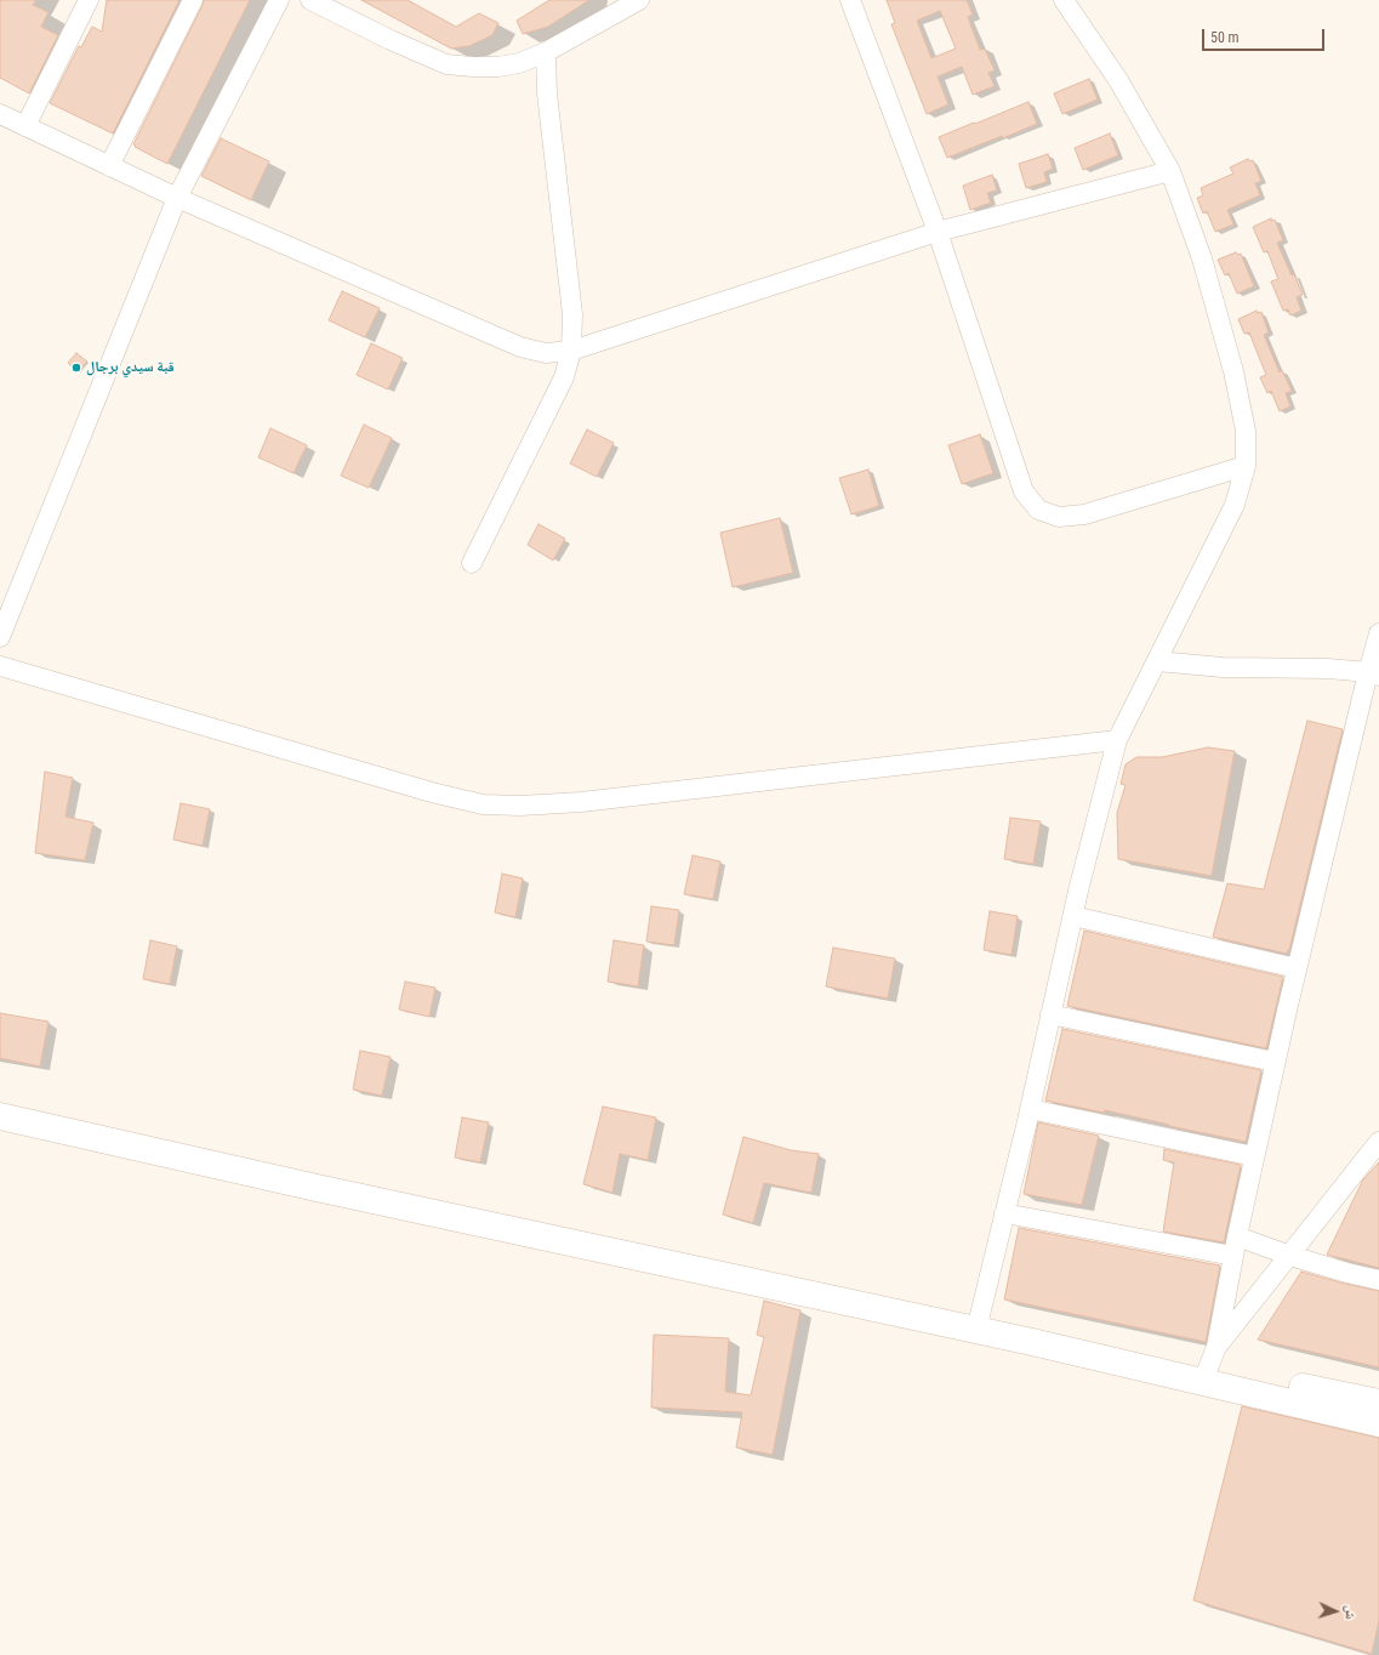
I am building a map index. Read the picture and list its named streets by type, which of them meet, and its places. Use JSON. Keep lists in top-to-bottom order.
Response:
{
  "places": ["قبة سيدي برجال"],
  "scale_bar": "50 m",
  "north": "right"
}
